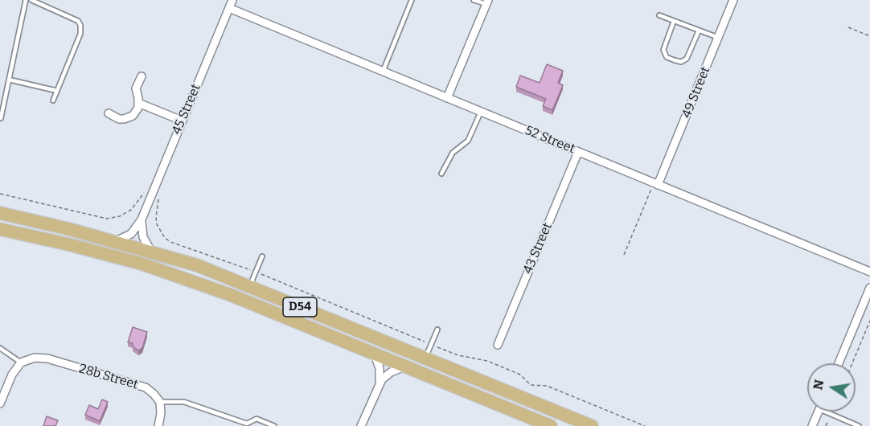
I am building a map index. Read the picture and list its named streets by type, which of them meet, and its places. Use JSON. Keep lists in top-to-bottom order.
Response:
{
  "streets": {
    "main road": ["D54"],
    "street": [
      "49 Street",
      "45 Street",
      "52 Street",
      "43 Street",
      "28b Street"
    ]
  },
  "crossings": [
    ["49 Street", "52 Street"],
    ["45 Street", "52 Street"],
    ["45 Street", "D54"],
    ["52 Street", "43 Street"]
  ],
  "north": "left"
}
